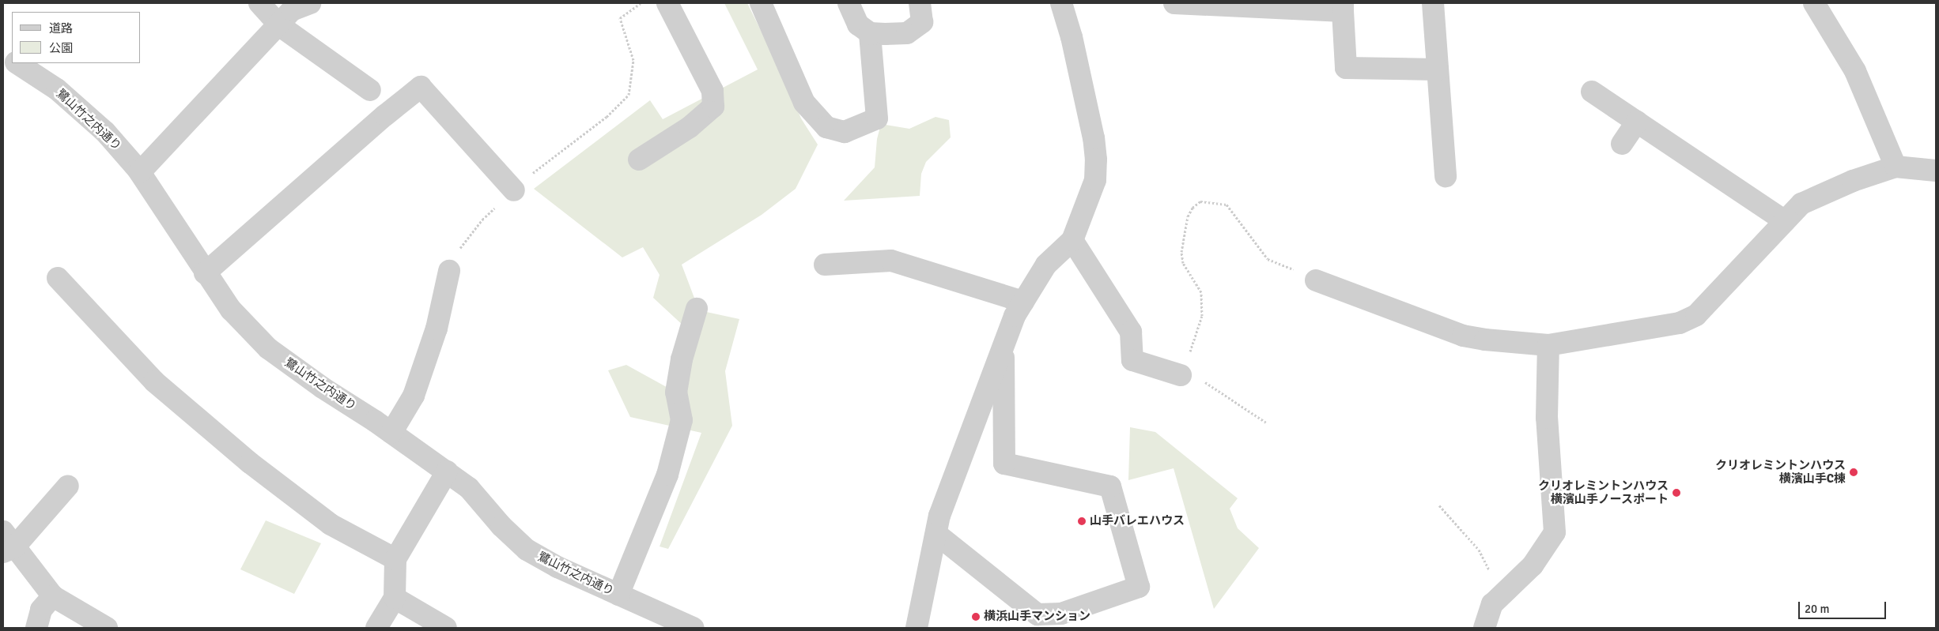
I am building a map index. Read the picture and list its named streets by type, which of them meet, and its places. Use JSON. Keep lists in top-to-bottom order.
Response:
{
  "streets": {
    "street": ["鷺山竹之内通り"]
  },
  "places": [
    "クリオレミントンハウス 横濱山手C棟",
    "クリオレミントンハウス 横濱山手ノースポート",
    "山手バレエハウス",
    "横浜山手マンション"
  ],
  "legend": ["道路", "公園"],
  "scale_bar": "20 m"
}
